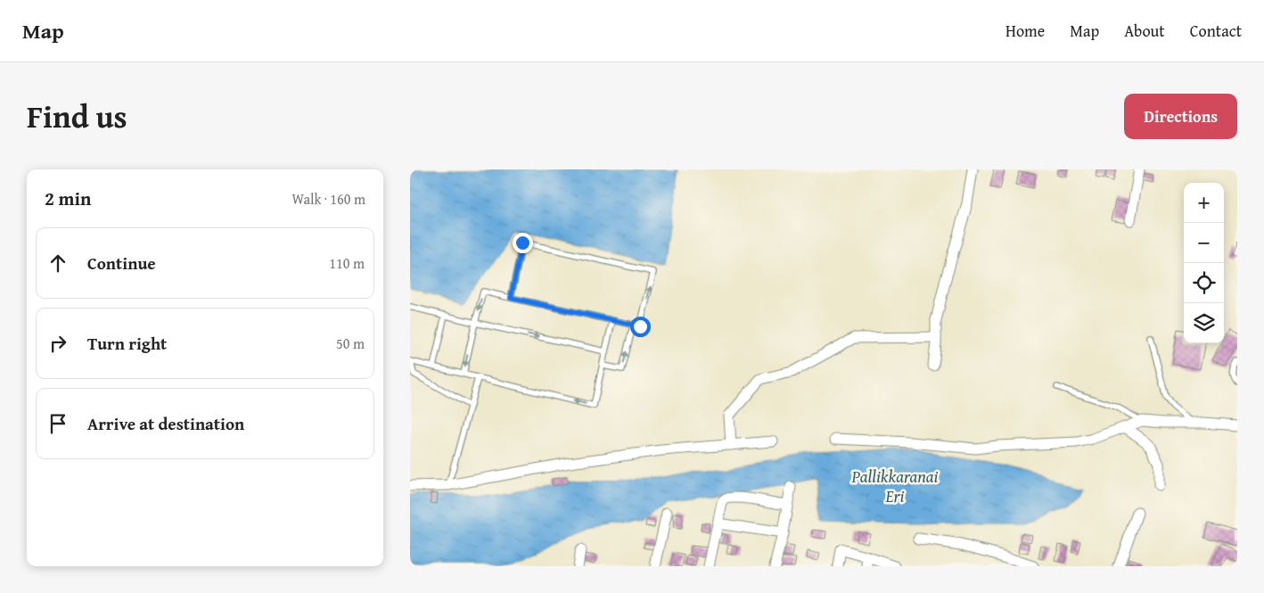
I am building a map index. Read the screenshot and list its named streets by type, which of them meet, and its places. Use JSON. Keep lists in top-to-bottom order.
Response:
{
  "water": ["Pallikkaranai Eri"],
  "page": {
    "header": "Map",
    "nav": [
      "Home",
      "Map",
      "About",
      "Contact"
    ],
    "title": "Find us",
    "buttons": "Directions",
    "heading": ["2 min", "Walk · 160 m"],
    "map_buttons": ["+", "−"],
    "list": [
      ["Continue", "110 m"],
      ["Turn right", "50 m"],
      "Arrive at destination"
    ]
  }
}
